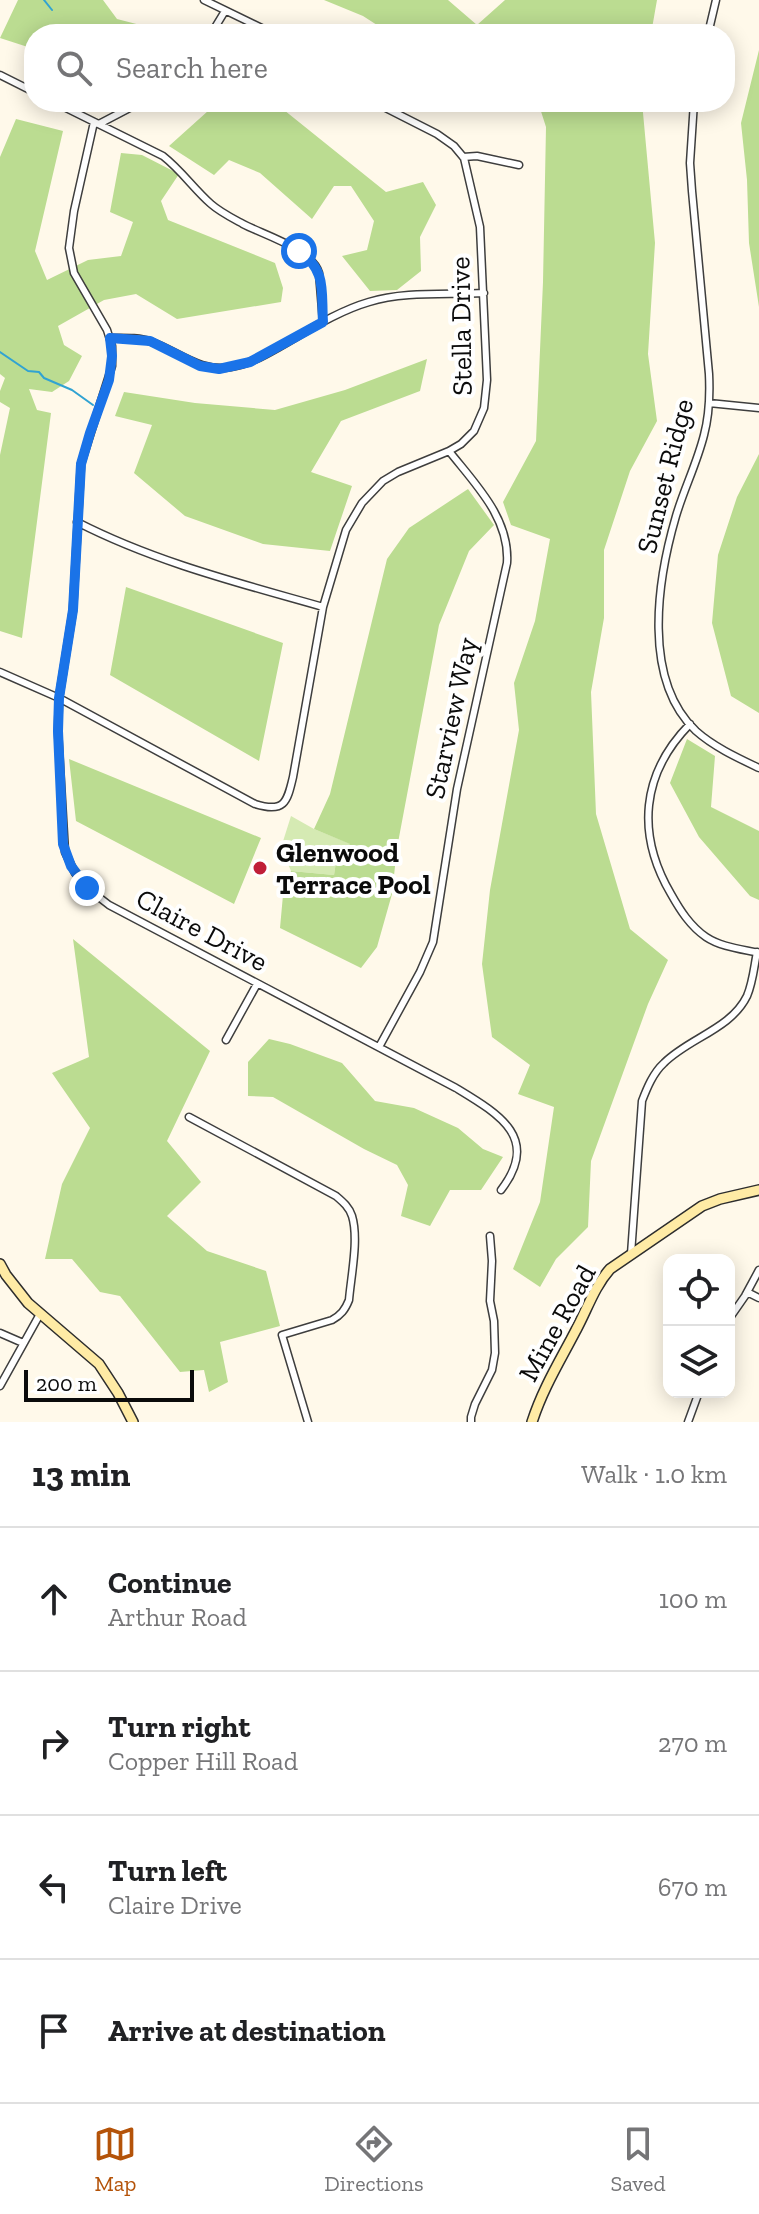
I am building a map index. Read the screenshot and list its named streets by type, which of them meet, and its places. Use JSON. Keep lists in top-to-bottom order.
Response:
{
  "streets": {
    "street": [
      "Stella Drive",
      "Sunset Ridge",
      "Starview Way",
      "Claire Drive",
      "Mine Road"
    ]
  },
  "crossings": [
    ["Stella Drive", "Starview Way"],
    ["Stella Drive", "Claire Drive"],
    ["Starview Way", "Claire Drive"]
  ],
  "places": ["Glenwood Terrace Pool"],
  "scale_bar": "200 m",
  "page": {
    "search": "Search here",
    "scale": "200 m",
    "heading": ["13 min", "Walk · 1.0 km"],
    "list": [
      ["Continue", "Arthur Road", "100 m"],
      ["Turn right", "Copper Hill Road", "270 m"],
      ["Turn left", "Claire Drive", "670 m"],
      "Arrive at destination"
    ],
    "nav": ["Map", "Directions", "Saved"]
  }
}
